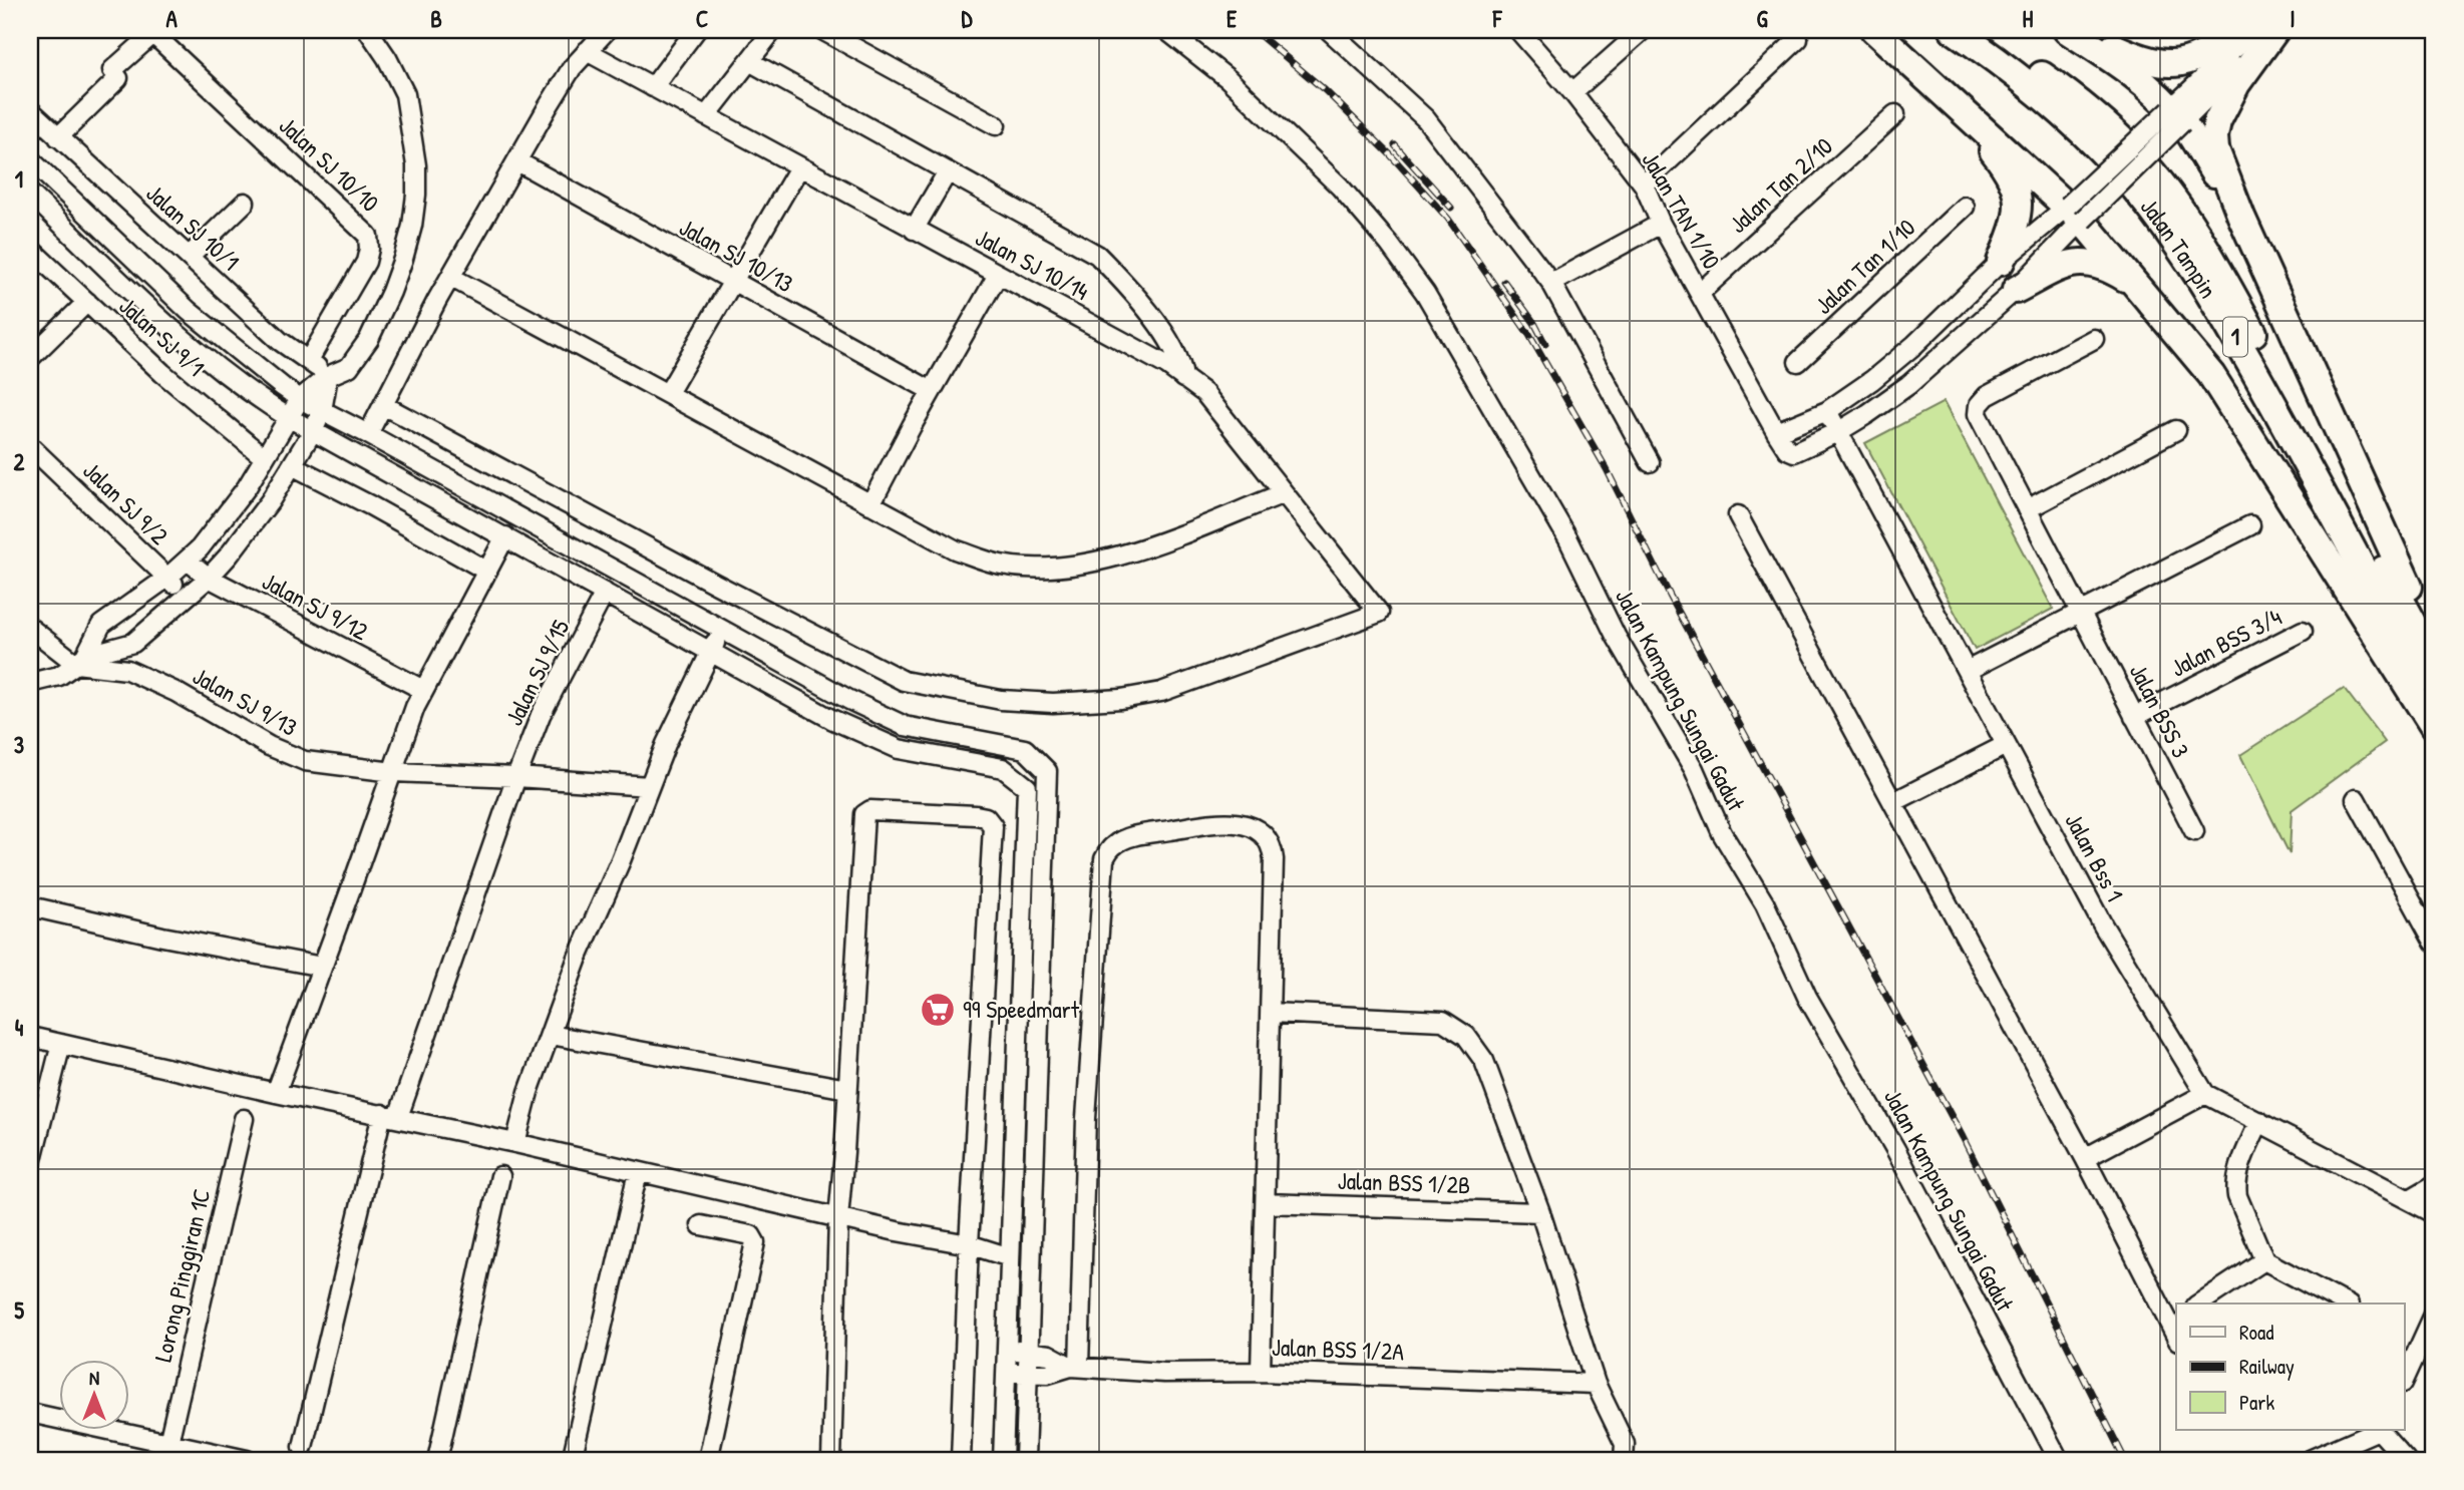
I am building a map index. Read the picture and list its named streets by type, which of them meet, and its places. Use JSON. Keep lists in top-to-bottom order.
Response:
{
  "streets": {
    "highway": ["Jalan Tampin", "1"],
    "street": [
      "Jalan SJ 10/10",
      "Jalan Tan 2/10",
      "Jalan TAN 1/10",
      "Jalan SJ 10/1",
      "Jalan SJ 10/13",
      "Jalan SJ 10/14",
      "Jalan Tan 1/10",
      "Jalan SJ 9/1",
      "Jalan SJ 9/2",
      "Jalan SJ 9/12",
      "Jalan BSS 3/4",
      "Jalan SJ 9/15",
      "Jalan Kampung Sungai Gadut",
      "Jalan SJ 9/13",
      "Jalan BSS 3",
      "Jalan Bss 1",
      "Jalan BSS 1/2B",
      "Lorong Pinggiran 1C",
      "Jalan BSS 1/2A"
    ]
  },
  "crossings": [
    ["Jalan SJ 10/10", "Jalan SJ 10/1"],
    ["Jalan Tan 2/10", "Jalan TAN 1/10"],
    ["Jalan BSS 3/4", "Jalan BSS 3"],
    ["Jalan SJ 9/15", "Jalan SJ 9/13"]
  ],
  "places": {
    "supermarket": ["99 Speedmart"]
  },
  "legend": ["Road", "Railway", "Park"],
  "north": "top",
  "grid": {
    "columns": [
      "A",
      "B",
      "C",
      "D",
      "E",
      "F",
      "G",
      "H",
      "I"
    ],
    "rows": [
      "1",
      "2",
      "3",
      "4",
      "5"
    ]
  }
}
